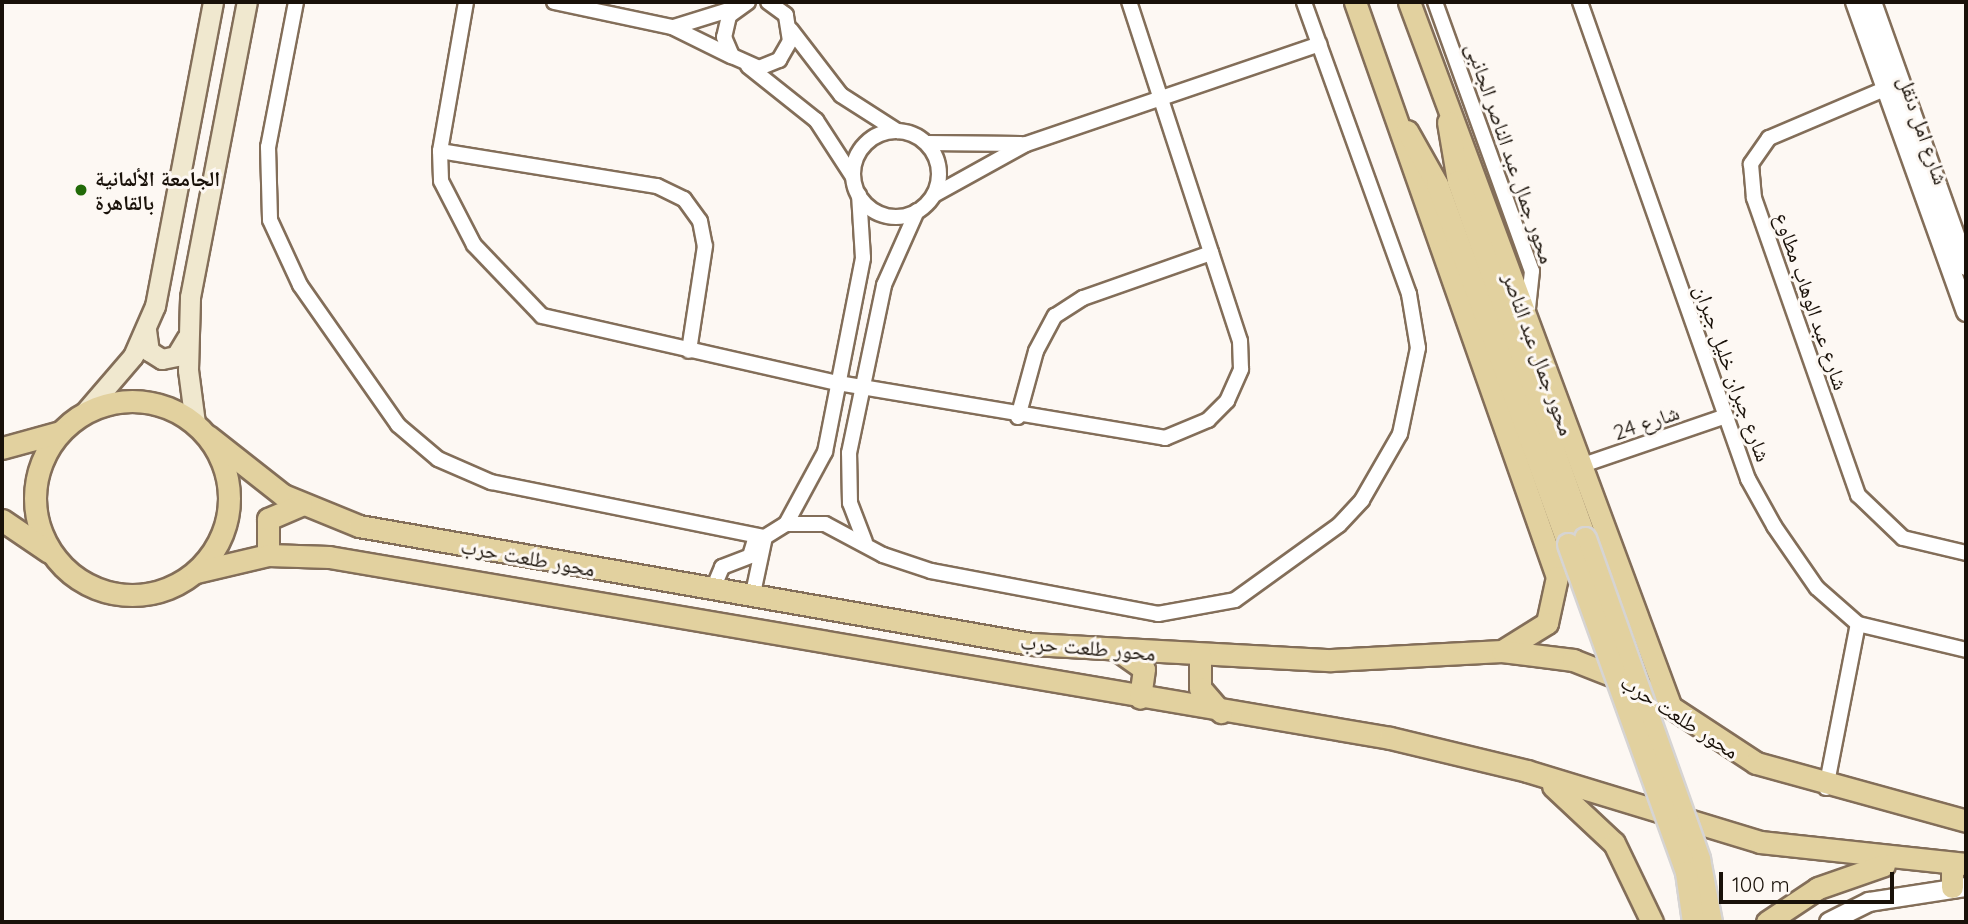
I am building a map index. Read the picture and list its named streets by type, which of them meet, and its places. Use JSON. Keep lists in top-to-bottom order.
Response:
{
  "streets": {
    "main road": ["محور جمال عبد الناصر", "محور طلعت حرب"],
    "street": [
      "شارع امل دنقل",
      "محور جمال عبد الناصر الجانبى",
      "شارع عبد الوهاب مطاوع",
      "شارع جبران خليل جبران",
      "شارع 24"
    ]
  },
  "crossings": [
    ["شارع امل دنقل", "شارع عبد الوهاب مطاوع"],
    ["محور جمال عبد الناصر الجانبى", "محور جمال عبد الناصر"],
    ["محور جمال عبد الناصر", "شارع 24"],
    ["محور جمال عبد الناصر", "محور طلعت حرب"],
    ["شارع جبران خليل جبران", "شارع 24"]
  ],
  "places": ["الجامعة الألمانية بالقاهرة"],
  "scale_bar": "100 m"
}
